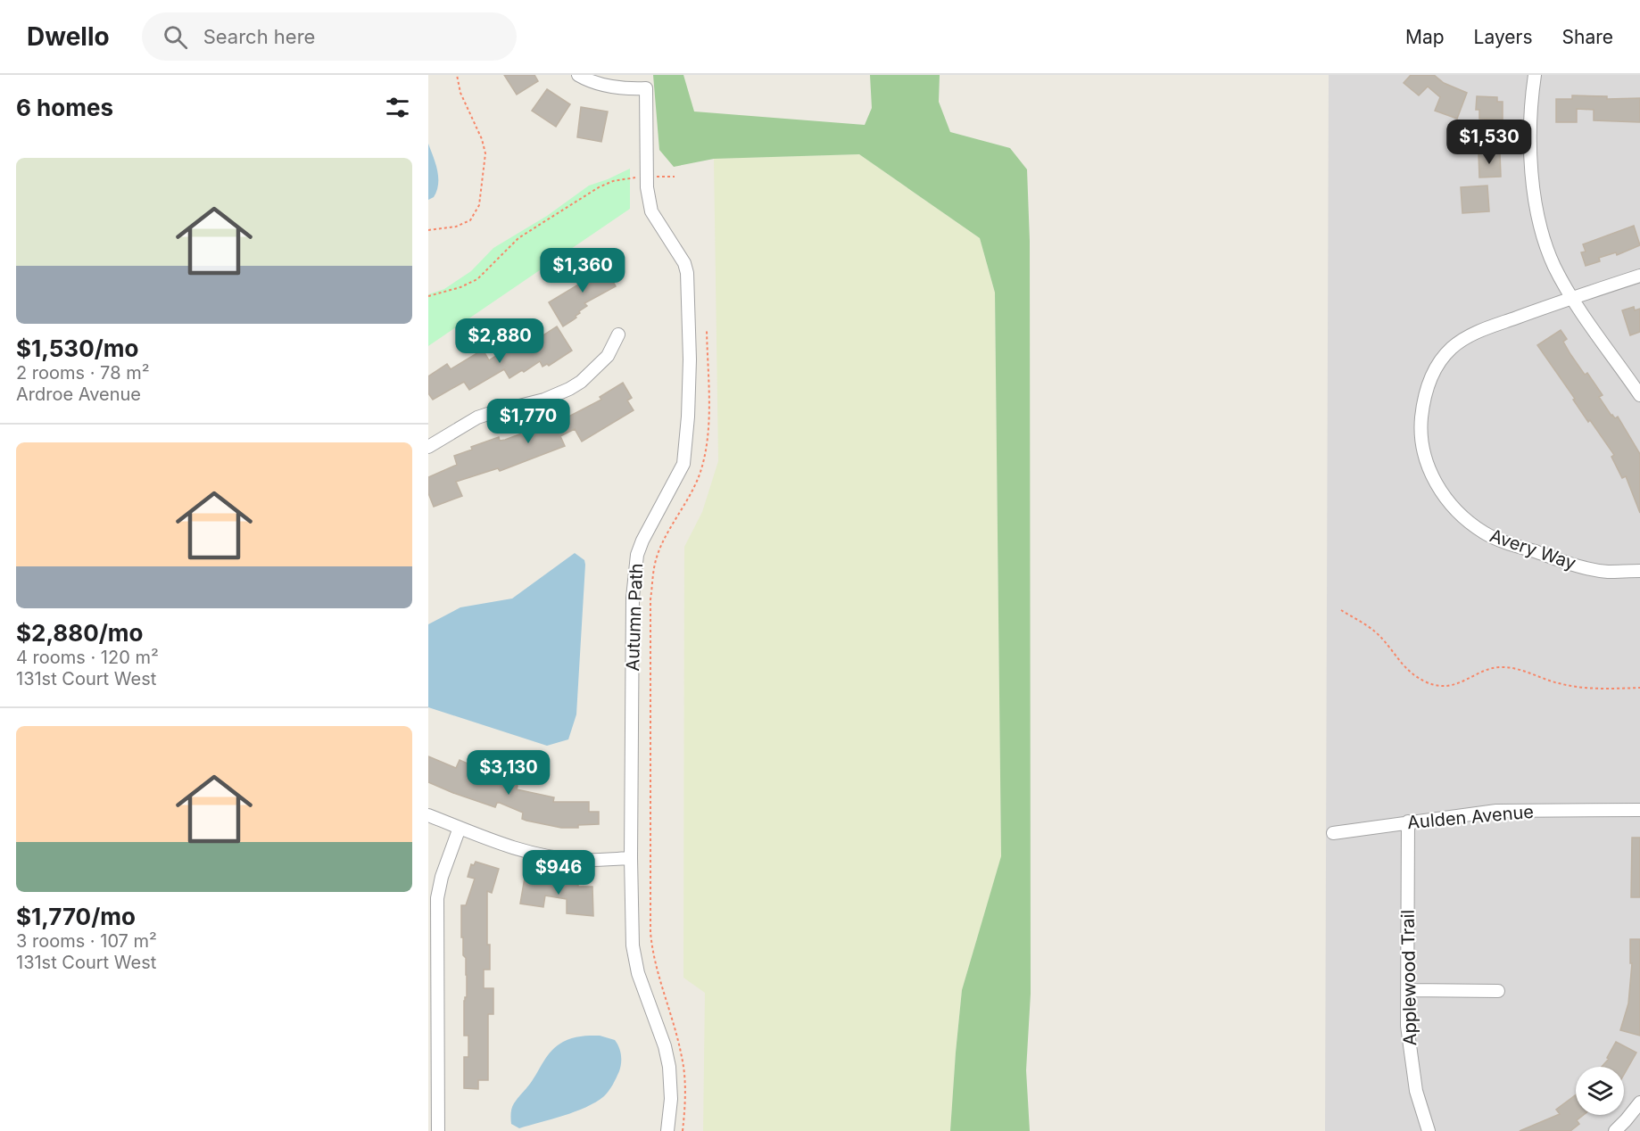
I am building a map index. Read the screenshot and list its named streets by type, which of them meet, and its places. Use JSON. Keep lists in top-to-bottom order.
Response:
{
  "streets": {
    "street": [
      "Avery Way",
      "Autumn Path",
      "Aulden Avenue",
      "Applewood Trail"
    ]
  },
  "crossings": [
    ["Aulden Avenue", "Applewood Trail"]
  ],
  "page": {
    "header": "Dwello",
    "search": "Search here",
    "nav": ["Map", "Layers", "Share"],
    "heading": "6 homes",
    "price": [
      "$1,530",
      "$1,360",
      "$2,880",
      "$1,770",
      "$3,130",
      "$946"
    ],
    "list": [
      {
        "name": "$1,530/mo",
        "note": "2 rooms · 78 m² · Ardroe Avenue"
      },
      {
        "name": "$2,880/mo",
        "note": "4 rooms · 120 m² · 131st Court West"
      },
      {
        "name": "$1,770/mo",
        "note": "3 rooms · 107 m² · 131st Court West"
      }
    ]
  }
}
